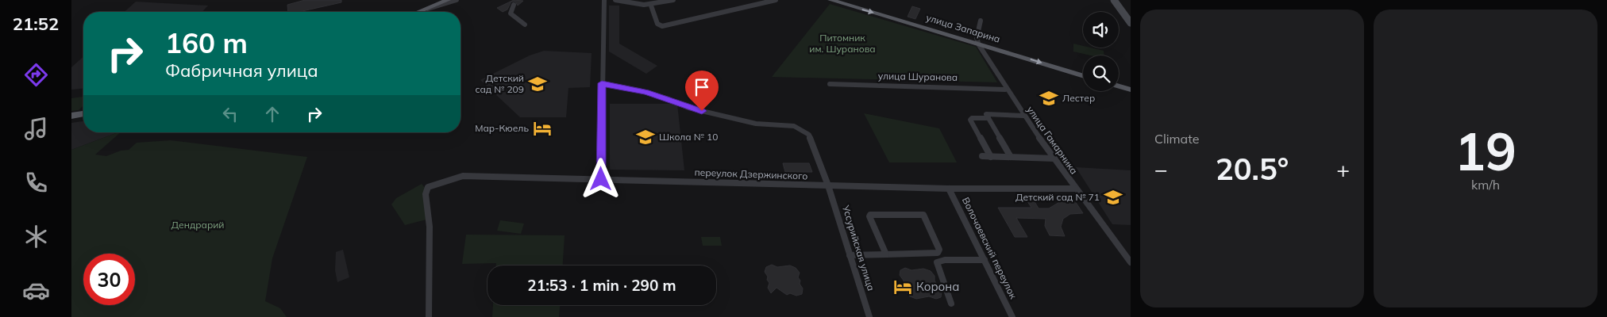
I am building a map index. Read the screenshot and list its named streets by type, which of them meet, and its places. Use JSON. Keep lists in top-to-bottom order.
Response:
{
  "streets": {
    "main road": ["улица Запарина"],
    "street": [
      "улица Шуранова",
      "улица Гамарника",
      "переулок Дзержинского",
      "Уссурийская улица",
      "Волочаевский переулок"
    ]
  },
  "crossings": [
    ["улица Запарина", "улица Гамарника"],
    ["улица Шуранова", "улица Гамарника"],
    ["улица Гамарника", "переулок Дзержинского"],
    ["переулок Дзержинского", "Уссурийская улица"],
    ["переулок Дзержинского", "Волочаевский переулок"]
  ],
  "one_way": ["улица Запарина"],
  "parks": ["Питомник им. Шуранова", "Дендрарий"],
  "places": {
    "school or university": [
      "Детский сад № 209",
      "Лестер",
      "Школа № 10",
      "Детский сад № 71"
    ],
    "hotel": ["Мар-Кюель", "Корона"]
  },
  "page": {
    "tabs": "21:52",
    "tile": [
      "Climate",
      ["19", "km/h"]
    ],
    "turn": ["160 m", "Фабричная улица"],
    "heat": ["−", "20.5°", "+"],
    "limit": "30",
    "trip": "21:53 · 1 min · 290 m"
  }
}
